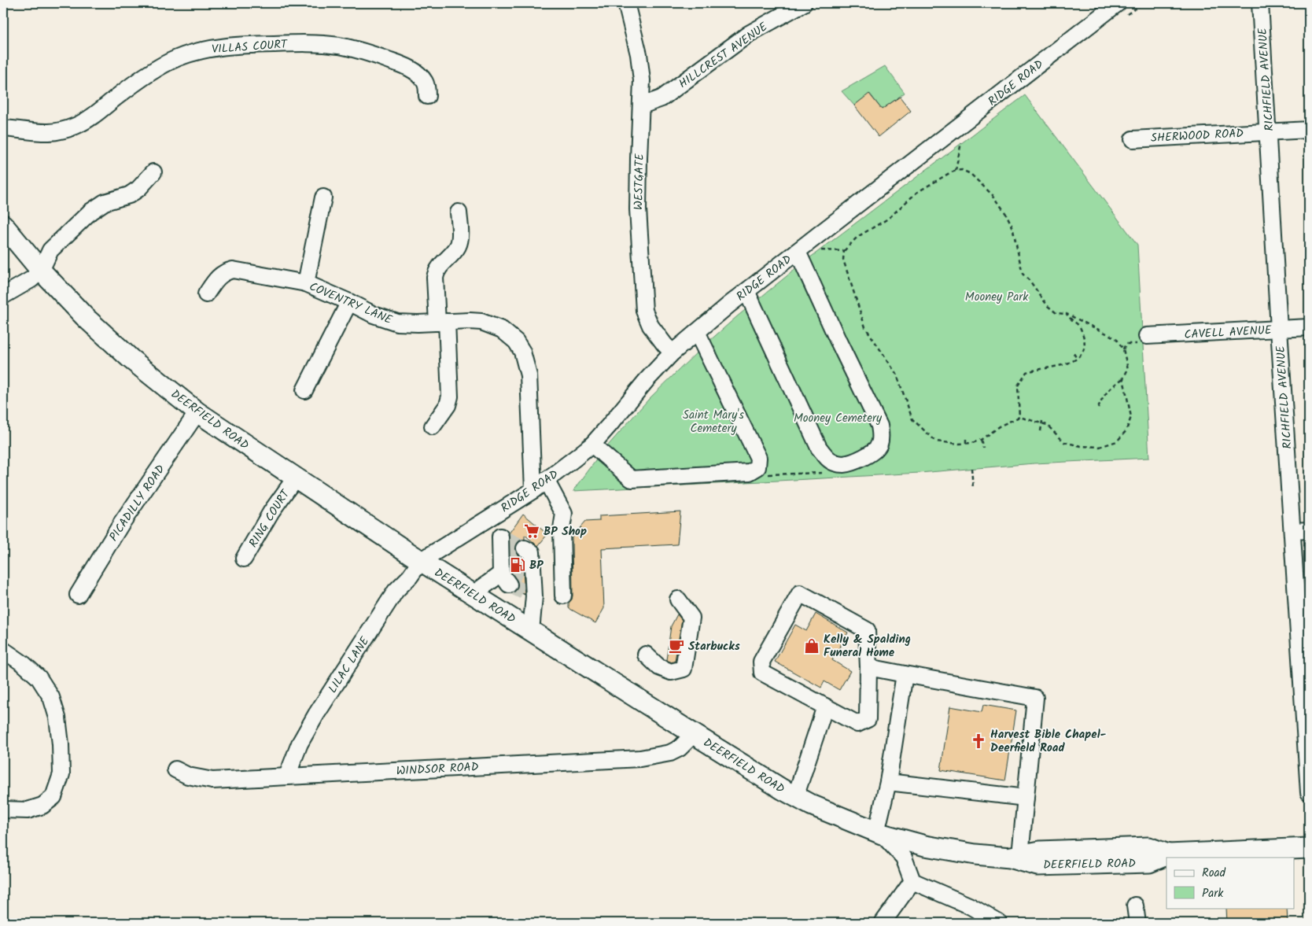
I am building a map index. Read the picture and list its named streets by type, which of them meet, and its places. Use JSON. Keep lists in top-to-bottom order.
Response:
{
  "streets": {
    "main road": ["DEERFIELD ROAD"],
    "street": [
      "VILLAS COURT",
      "HILLCREST AVENUE",
      "RICHFIELD AVENUE",
      "RIDGE ROAD",
      "SHERWOOD ROAD",
      "WESTGATE",
      "COVENTRY LANE",
      "CAVELL AVENUE",
      "PICADILLY ROAD",
      "RING COURT",
      "LILAC LANE",
      "WINDSOR ROAD"
    ]
  },
  "crossings": [
    ["HILLCREST AVENUE", "WESTGATE"],
    ["RICHFIELD AVENUE", "SHERWOOD ROAD"],
    ["RICHFIELD AVENUE", "CAVELL AVENUE"],
    ["RIDGE ROAD", "WESTGATE"],
    ["RIDGE ROAD", "COVENTRY LANE"],
    ["RIDGE ROAD", "DEERFIELD ROAD"],
    ["RIDGE ROAD", "LILAC LANE"],
    ["DEERFIELD ROAD", "PICADILLY ROAD"],
    ["DEERFIELD ROAD", "RING COURT"],
    ["DEERFIELD ROAD", "LILAC LANE"],
    ["DEERFIELD ROAD", "WINDSOR ROAD"],
    ["LILAC LANE", "WINDSOR ROAD"]
  ],
  "parks": ["Mooney Park", "Saint Mary's Cemetery", "Mooney Cemetery"],
  "places": {
    "supermarket": ["BP Shop"],
    "fuel station": ["BP"],
    "cafe": ["Starbucks"],
    "shop": ["Kelly & Spalding Funeral Home"],
    "church": ["Harvest Bible Chapel- Deerfield Road"]
  },
  "legend": ["Road", "Park"]
}
